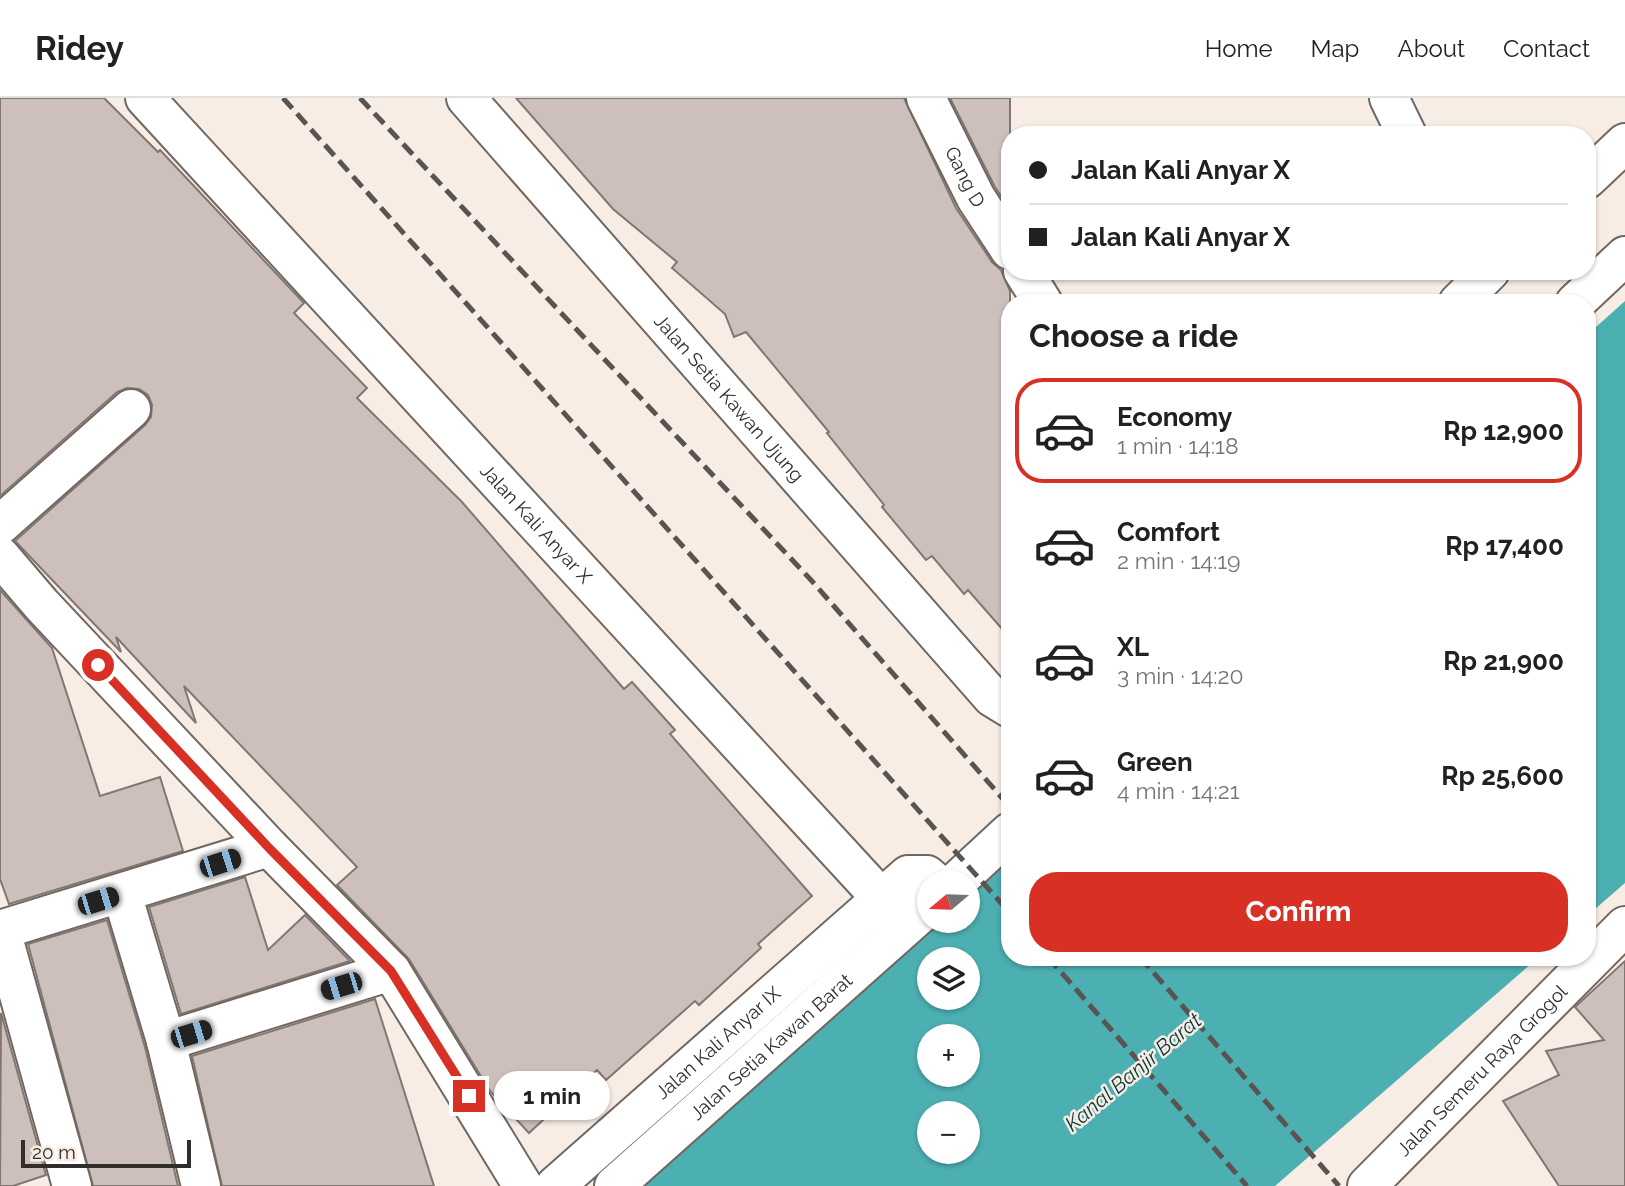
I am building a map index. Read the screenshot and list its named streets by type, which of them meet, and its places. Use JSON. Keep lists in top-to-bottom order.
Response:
{
  "streets": {
    "street": [
      "Gang D",
      "Jalan Setia Kawan Ujung",
      "Jalan Kali Anyar X",
      "Jalan Kali Anyar IX",
      "Jalan Setia Kawan Barat",
      "Jalan Semeru Raya Grogol"
    ]
  },
  "crossings": [
    ["Jalan Kali Anyar X", "Jalan Kali Anyar IX"]
  ],
  "water": ["Kanal Banjir Barat"],
  "scale_bar": "20 m",
  "north": "left",
  "page": {
    "header": "Ridey",
    "nav": [
      "Home",
      "Map",
      "About",
      "Contact"
    ],
    "banner": ["Jalan Kali Anyar X", "Jalan Kali Anyar X"],
    "heading": "Choose a ride",
    "list": [
      {
        "name": "Economy",
        "note": "1 min · 14:18",
        "value": "Rp 12,900"
      },
      {
        "name": "Comfort",
        "note": "2 min · 14:19",
        "value": "Rp 17,400"
      },
      {
        "name": "XL",
        "note": "3 min · 14:20",
        "value": "Rp 21,900"
      },
      {
        "name": "Green",
        "note": "4 min · 14:21",
        "value": "Rp 25,600"
      }
    ],
    "buttons": "Confirm",
    "map_buttons": ["+", "−"],
    "bubble": "1 min",
    "scale": "20 m"
  }
}
